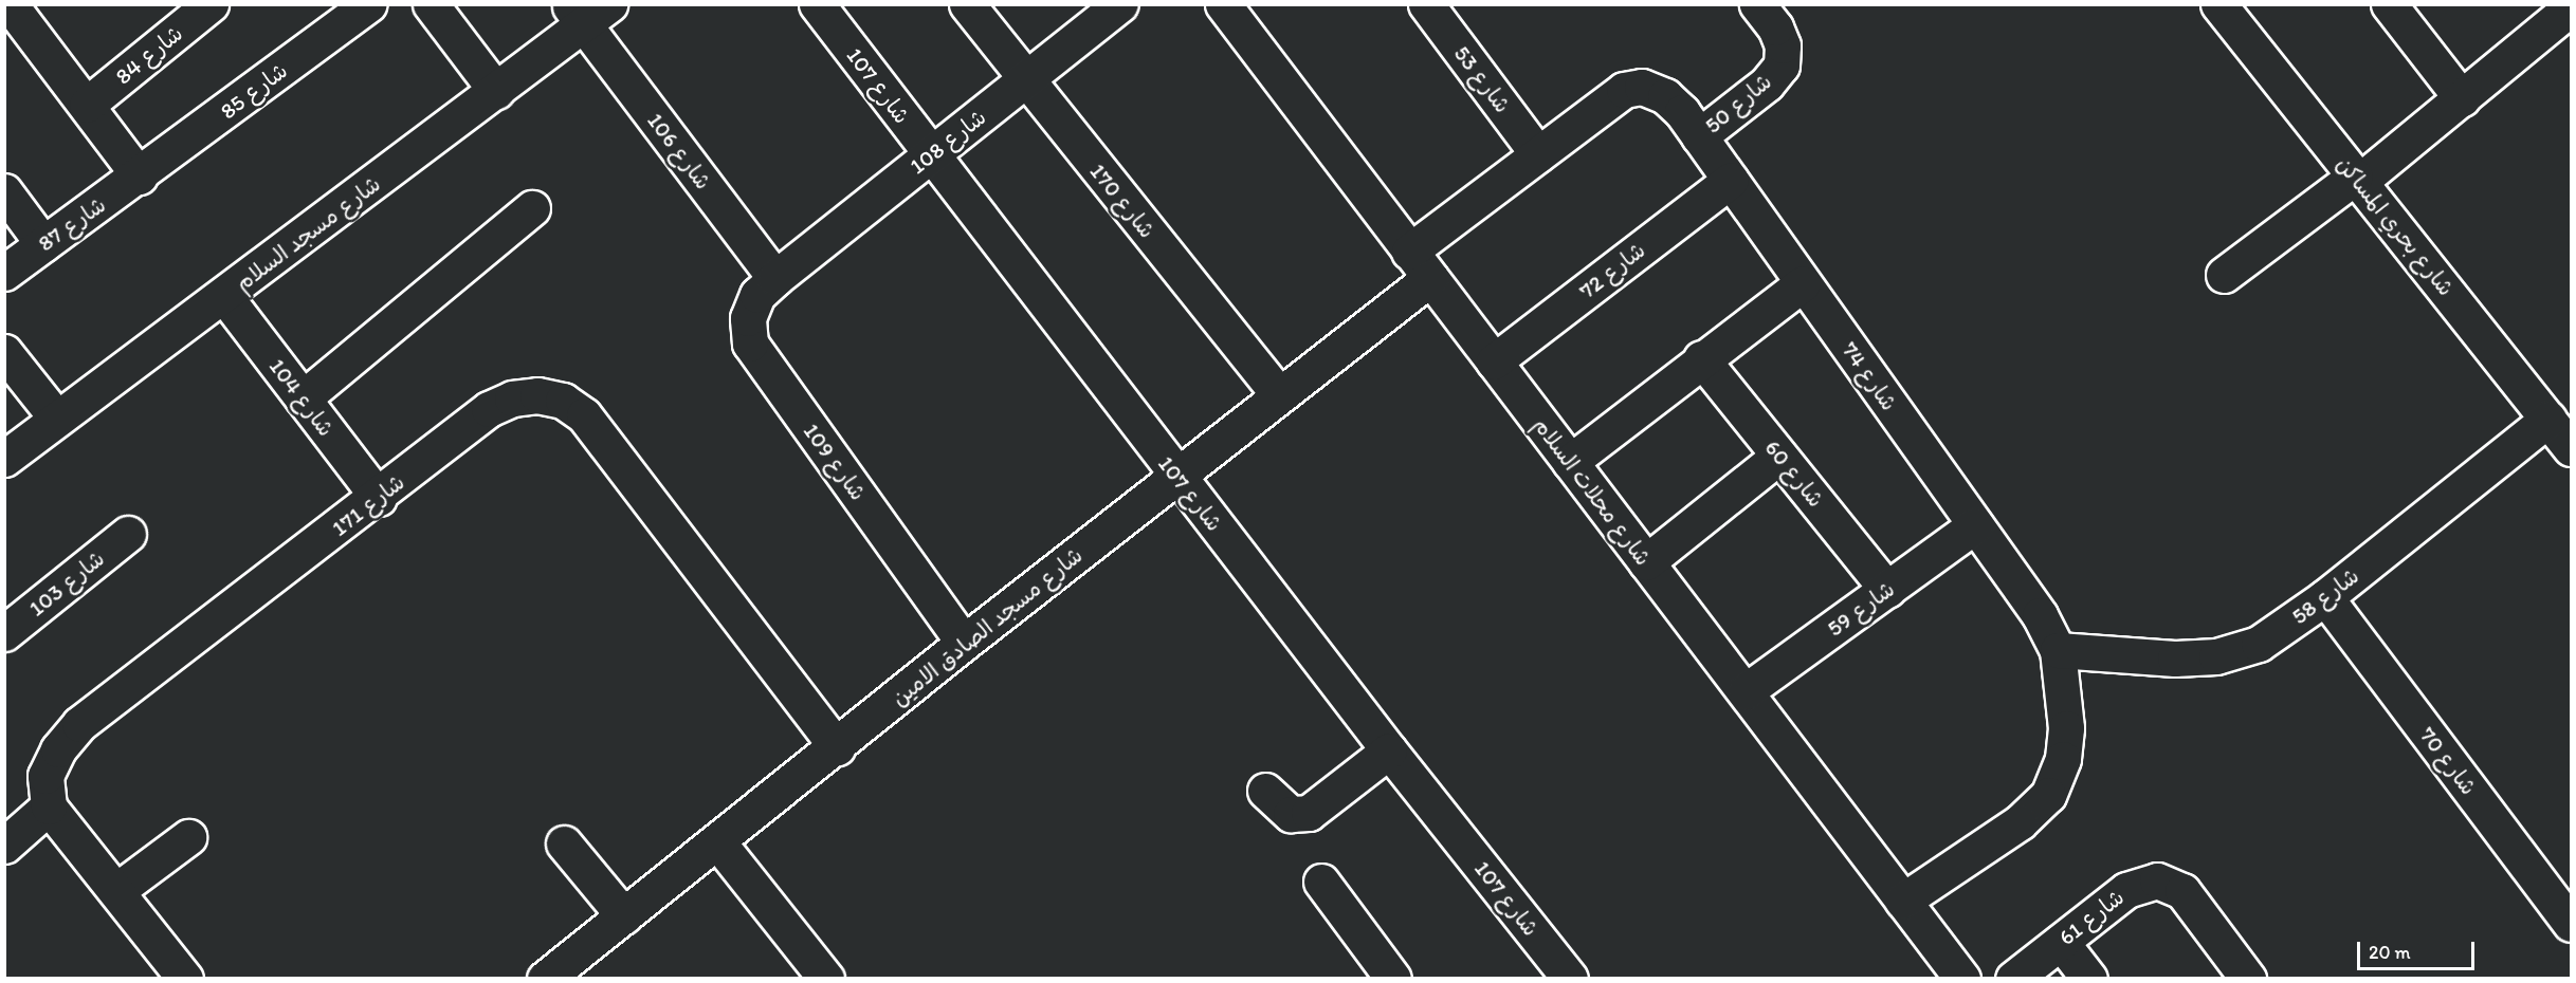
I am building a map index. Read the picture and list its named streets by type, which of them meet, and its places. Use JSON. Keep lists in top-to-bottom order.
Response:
{
  "streets": {
    "street": [
      "شارع 84",
      "شارع 53",
      "شارع 107",
      "شارع 85",
      "شارع 50",
      "شارع 108",
      "شارع 106",
      "شارع 170",
      "شارع 87",
      "شارع بحري المساكن",
      "شارع مسجد السلام",
      "شارع 72",
      "شارع 74",
      "شارع 104",
      "شارع 109",
      "شارع 60",
      "شارع محلات السلام",
      "شارع 171",
      "شارع 103",
      "شارع 58",
      "شارع 59",
      "شارع مسجد الصادق الامين",
      "شارع 70",
      "شارع 61"
    ]
  },
  "crossings": [
    ["شارع 53", "شارع 74"],
    ["شارع 107", "شارع 108"],
    ["شارع 107", "شارع مسجد الصادق الامين"],
    ["شارع 85", "شارع 87"],
    ["شارع 50", "شارع 74"],
    ["شارع 108", "شارع 106"],
    ["شارع 108", "شارع 170"],
    ["شارع 108", "شارع 109"],
    ["شارع 106", "شارع مسجد السلام"],
    ["شارع 106", "شارع 109"],
    ["شارع 170", "شارع مسجد الصادق الامين"],
    ["شارع بحري المساكن", "شارع 58"],
    ["شارع مسجد السلام", "شارع 104"],
    ["شارع 72", "شارع 74"],
    ["شارع 72", "شارع محلات السلام"],
    ["شارع 74", "شارع محلات السلام"],
    ["شارع 74", "شارع 58"],
    ["شارع 74", "شارع 59"],
    ["شارع 74", "شارع مسجد الصادق الامين"],
    ["شارع 104", "شارع 171"],
    ["شارع 109", "شارع مسجد الصادق الامين"],
    ["شارع 60", "شارع 59"],
    ["شارع محلات السلام", "شارع 59"],
    ["شارع محلات السلام", "شارع مسجد الصادق الامين"],
    ["شارع 171", "شارع مسجد الصادق الامين"],
    ["شارع 58", "شارع 70"]
  ],
  "scale_bar": "20 m"
}
